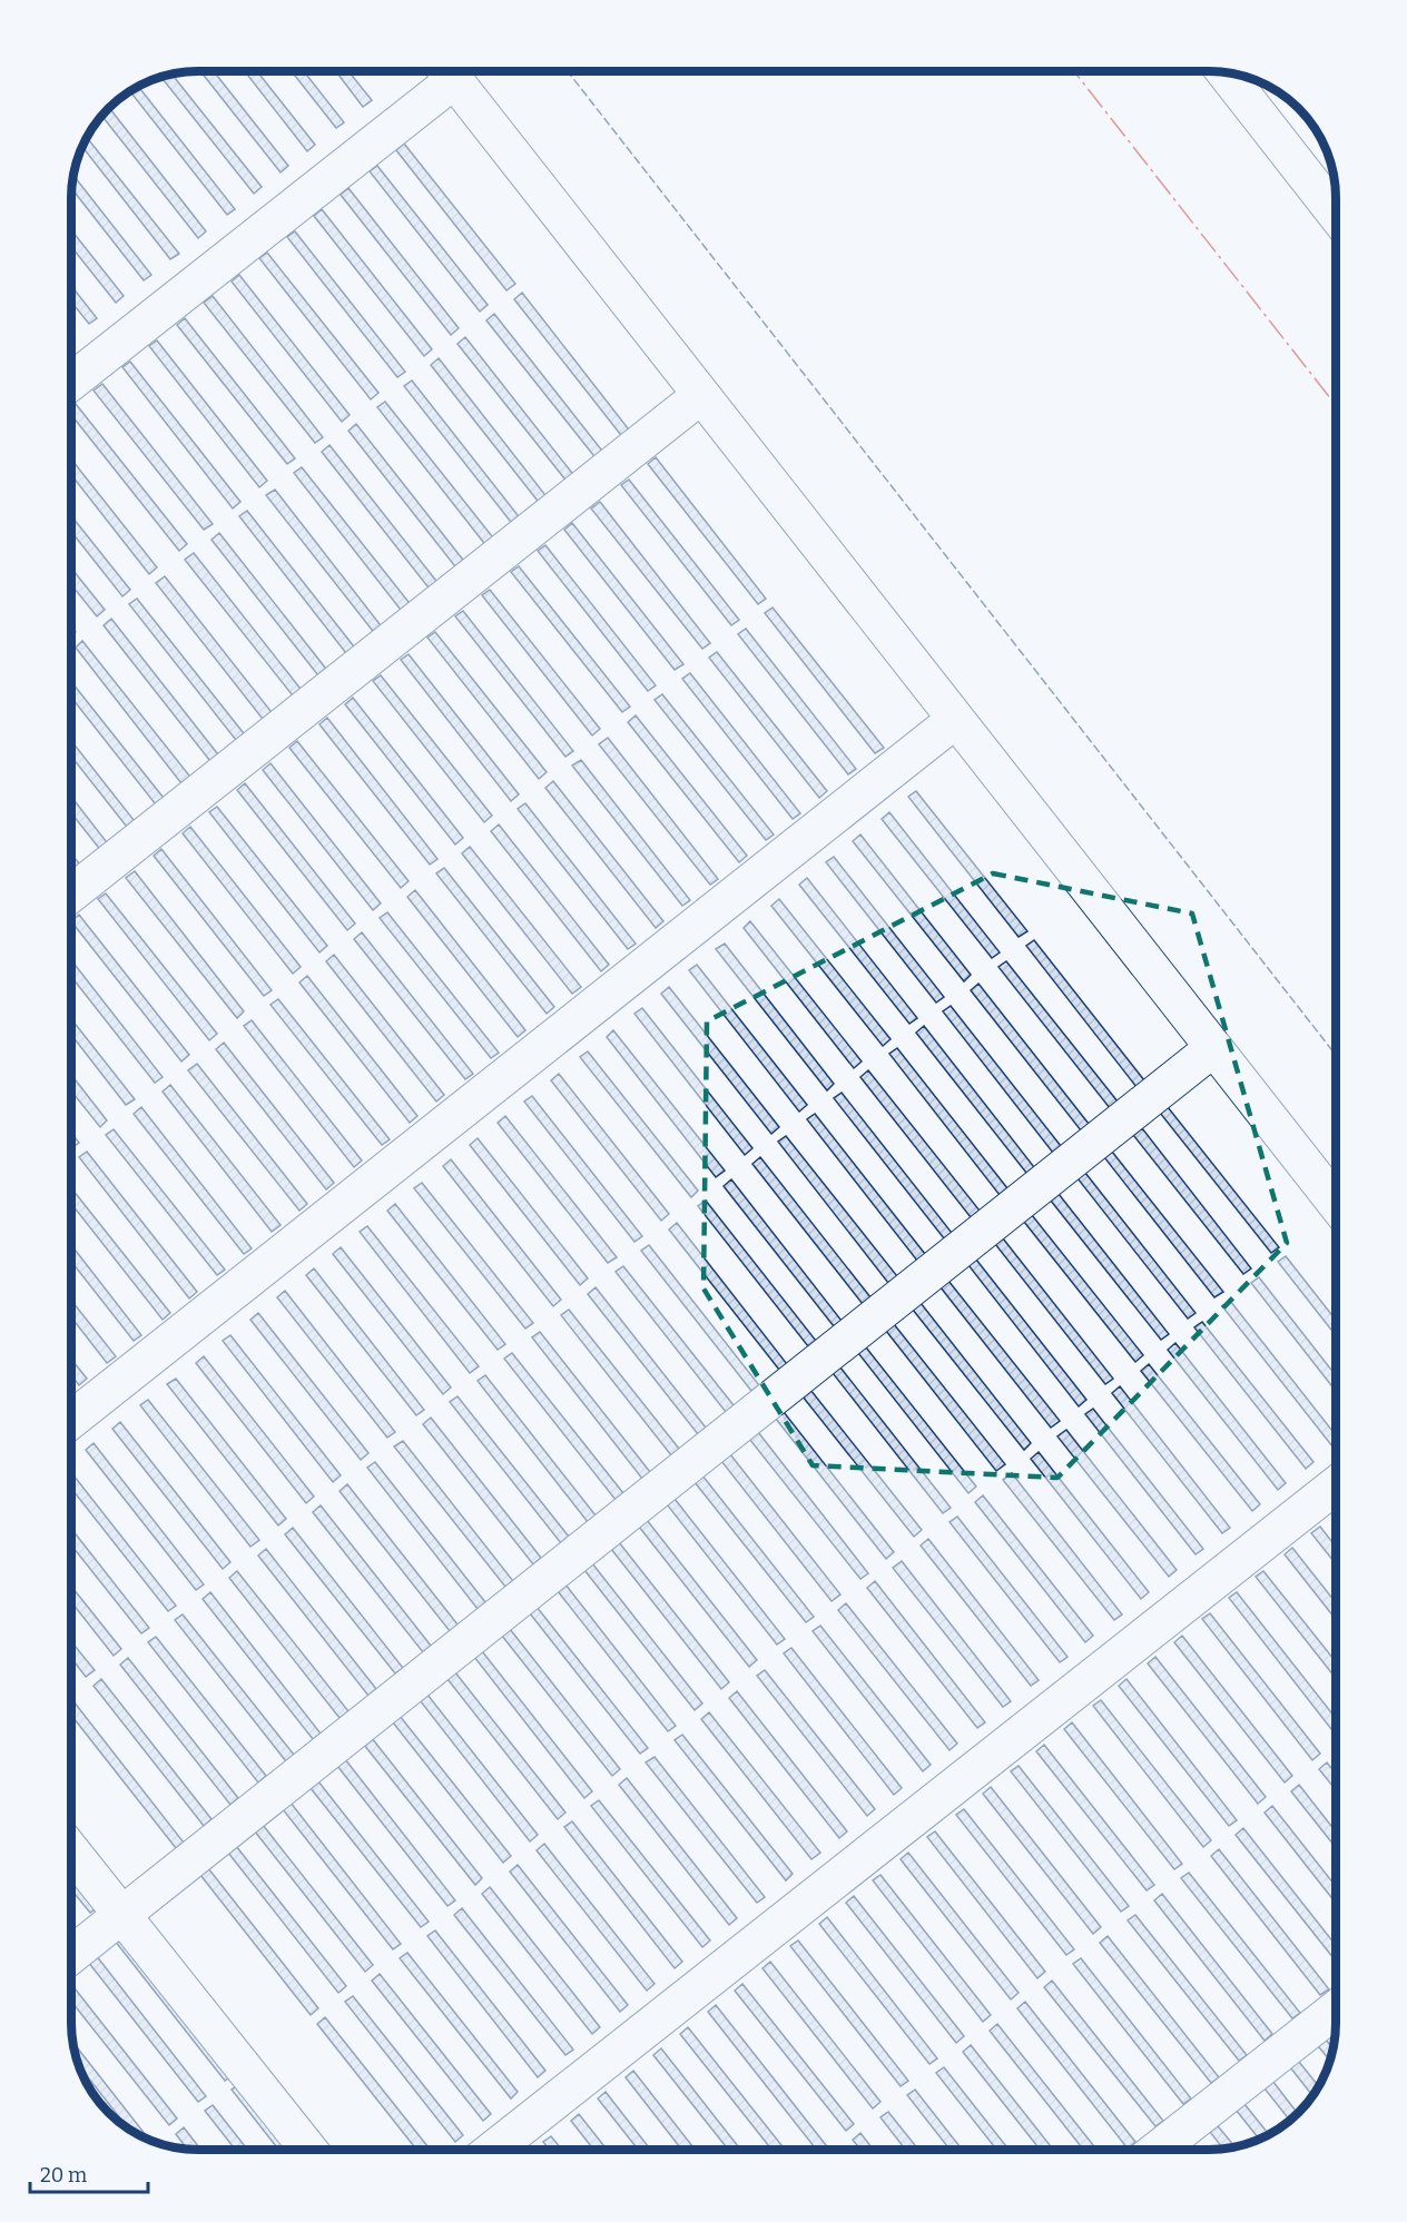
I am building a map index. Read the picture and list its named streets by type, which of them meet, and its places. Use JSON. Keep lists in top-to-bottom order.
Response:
{
  "scale_bar": "20 m"
}
